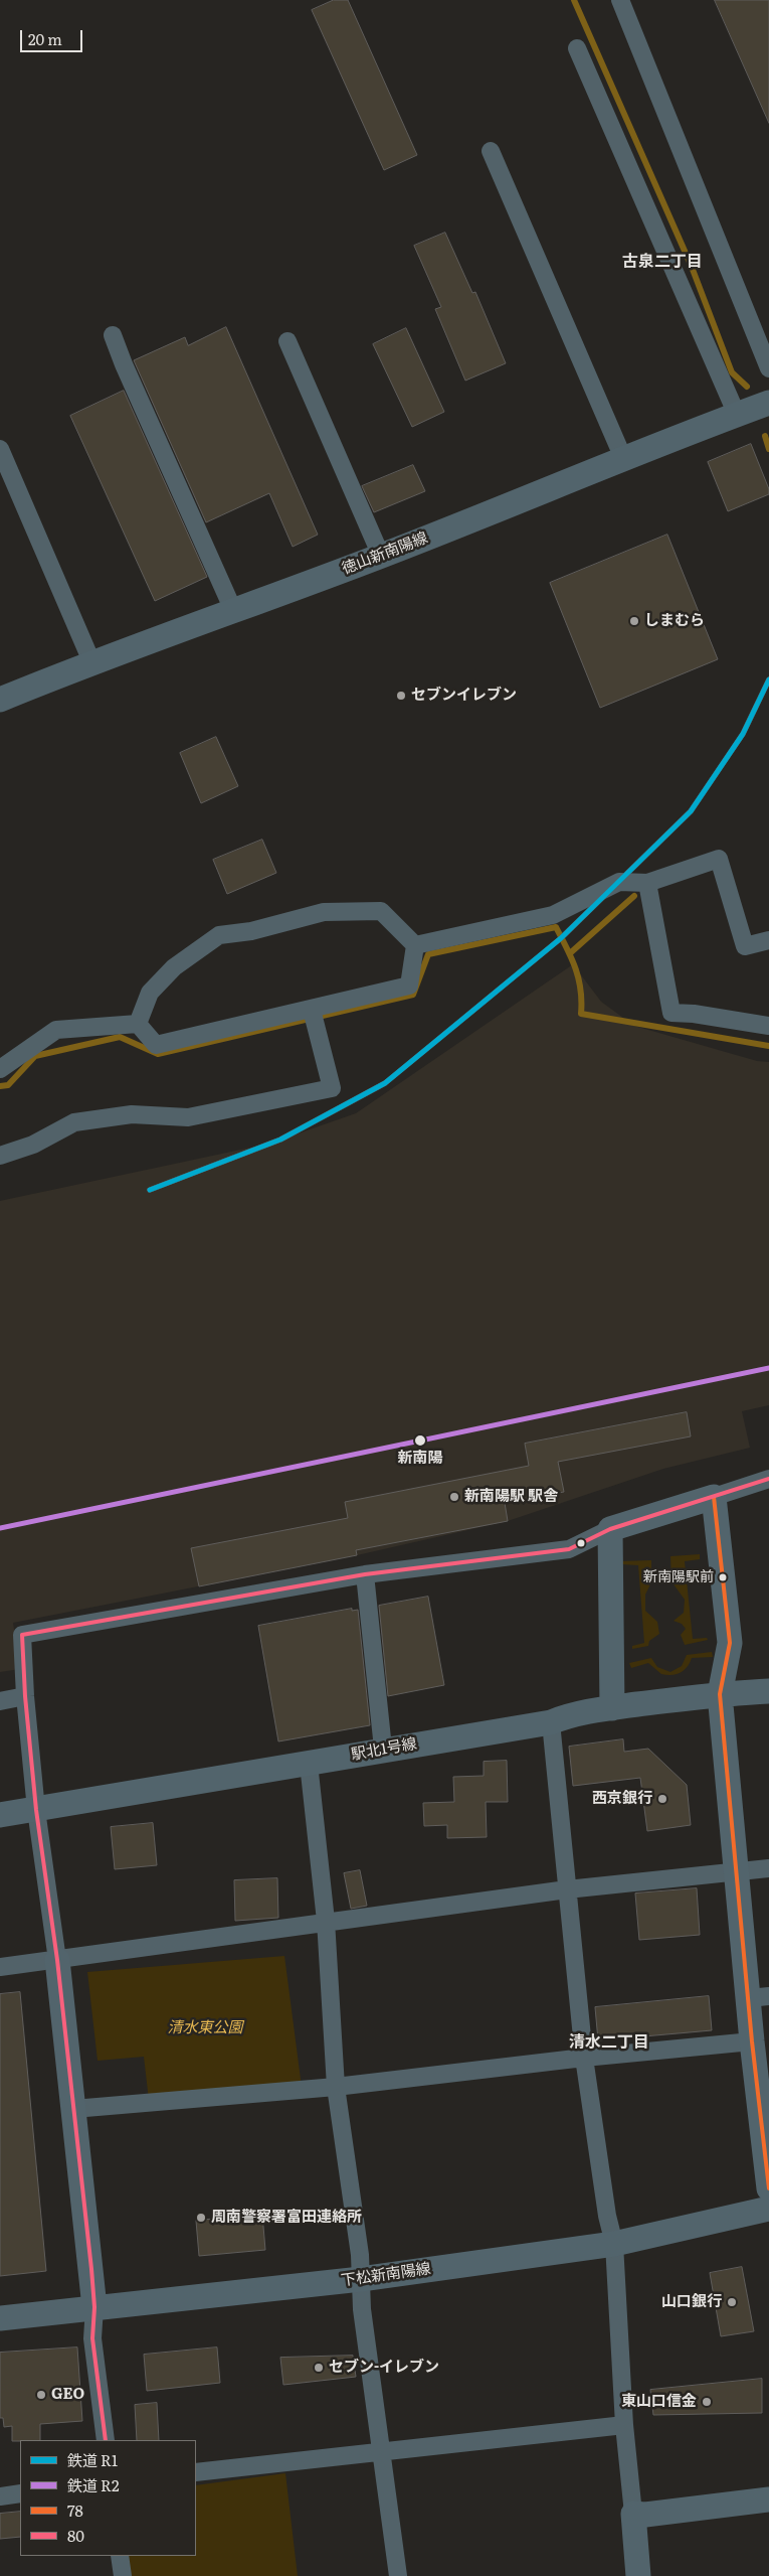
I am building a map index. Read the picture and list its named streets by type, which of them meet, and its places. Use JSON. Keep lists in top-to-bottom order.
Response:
{
  "streets": {
    "main road": ["徳山新南陽線", "駅北1号線", "下松新南陽線"]
  },
  "districts": ["古泉二丁目", "清水二丁目"],
  "parks": ["清水東公園"],
  "places": [
    "しまむら",
    "セブンイレブン",
    "新南陽",
    "新南陽駅 駅舎",
    "新南陽駅前",
    "西京銀行",
    "周南警察署富田連絡所",
    "山口銀行",
    "セブン-イレブン",
    "GEO",
    "東山口信金"
  ],
  "lines": [
    "rail line R1",
    "rail line R2",
    "transit line 80",
    "transit line 78"
  ],
  "legend": [
    "鉄道 R1",
    "鉄道 R2",
    "78",
    "80"
  ],
  "scale_bar": "20 m"
}
